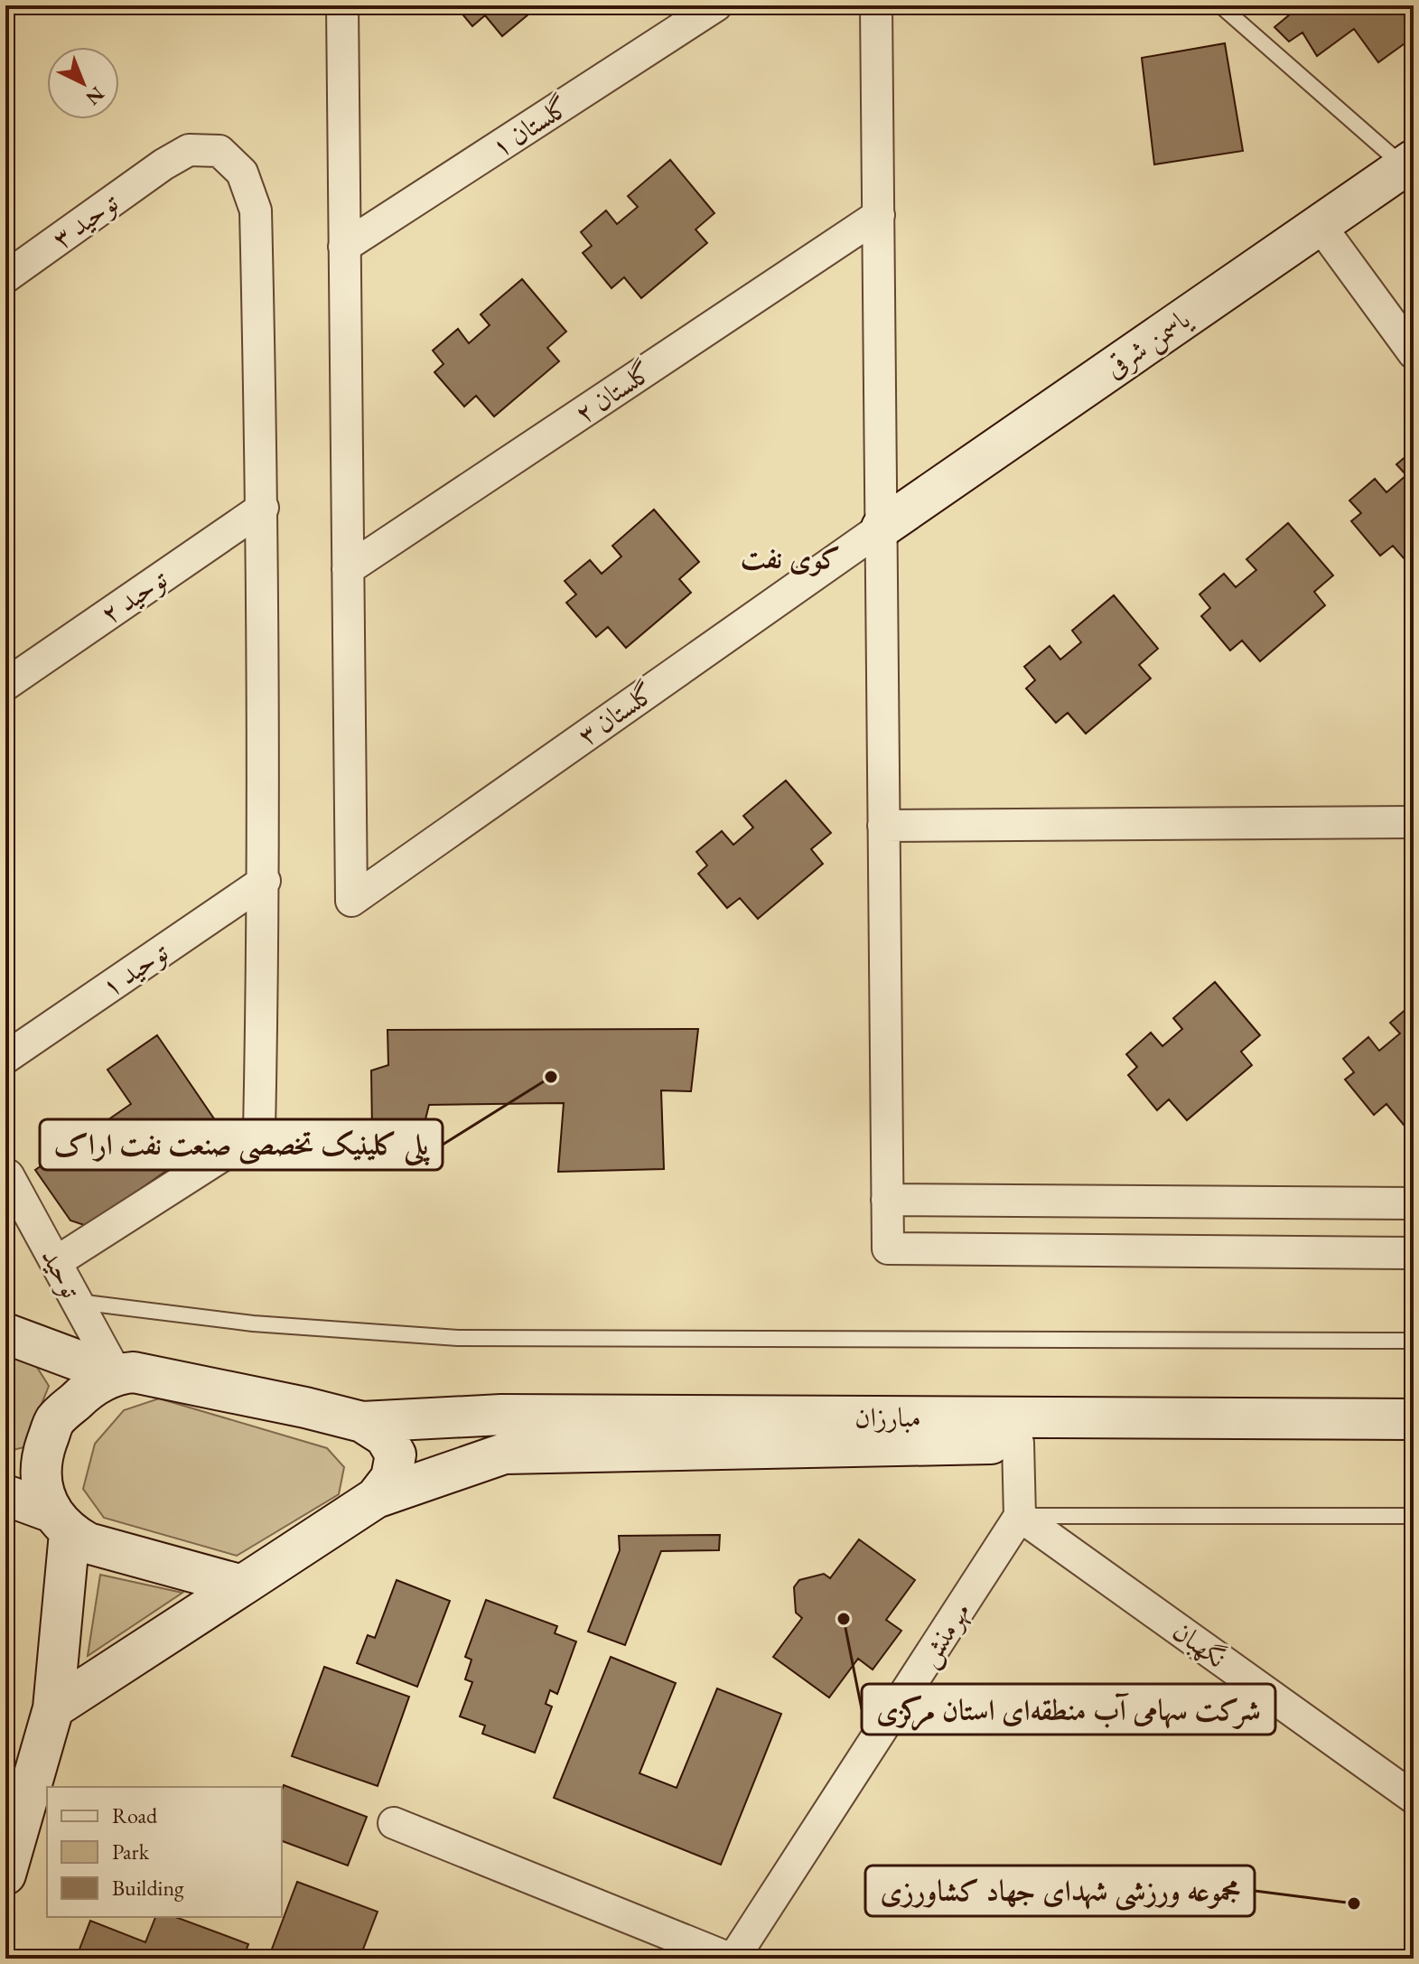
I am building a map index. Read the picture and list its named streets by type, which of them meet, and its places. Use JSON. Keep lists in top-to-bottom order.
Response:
{
  "streets": {
    "street": [
      "گلستان ۱",
      "توحید ۳",
      "یاسمن شرقی",
      "گلستان ۲",
      "توحید ۲",
      "گلستان ۳",
      "توحید ۱",
      "توحید",
      "مبارزان",
      "مهرمنش",
      "نگهبان"
    ]
  },
  "crossings": [
    ["توحید ۳", "توحید ۲"],
    ["توحید ۳", "توحید ۱"],
    ["توحید ۳", "توحید"],
    ["یاسمن شرقی", "گلستان ۳"],
    ["گلستان ۲", "گلستان ۳"],
    ["مهرمنش", "نگهبان"]
  ],
  "districts": ["کوی نفت"],
  "places": ["پلی کلینیک تخصصی صنعت نفت اراک", "شرکت سهامی آب منطقه‌ای استان مرکزی", "مجموعه ورزشی شهدای جهاد کشاورزی"],
  "legend": ["Road", "Park", "Building"],
  "north": "bottom right"
}
